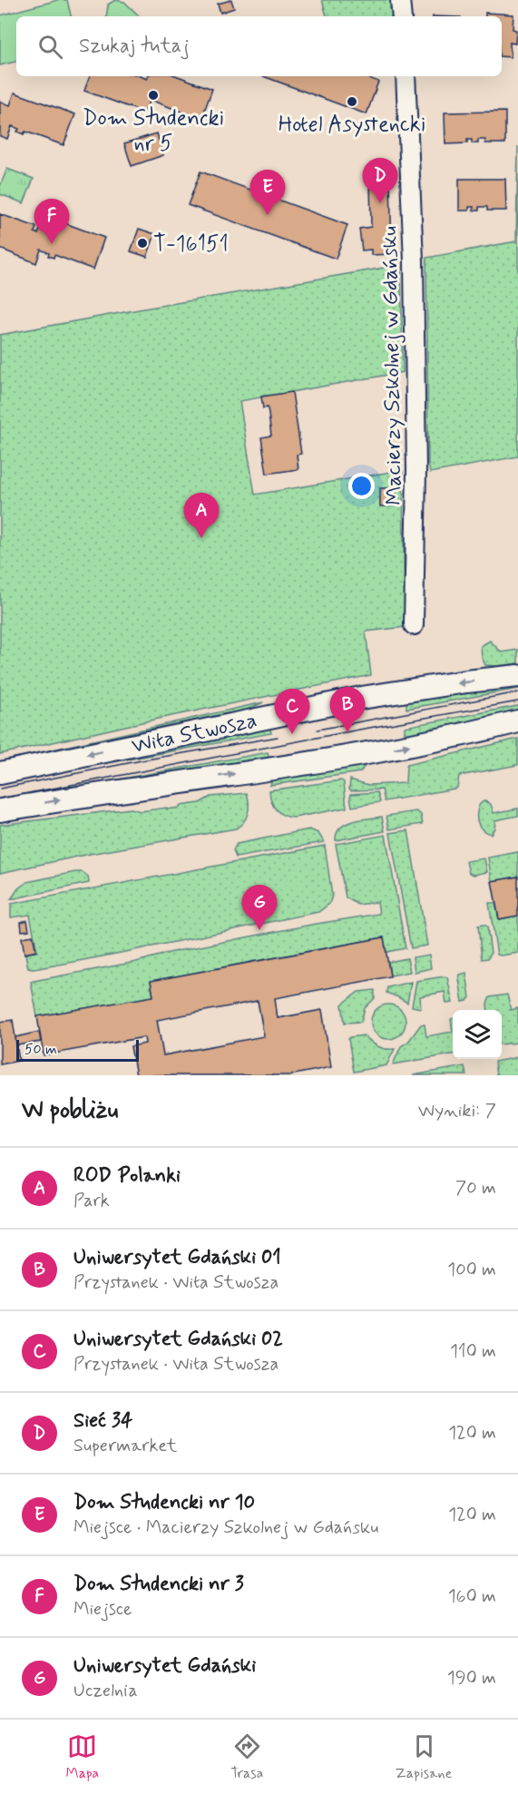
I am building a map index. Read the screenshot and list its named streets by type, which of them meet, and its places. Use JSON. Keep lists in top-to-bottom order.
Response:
{
  "streets": {
    "street": ["Macierzy Szkolnej w Gdańsku", "Wita Stwosza"]
  },
  "places": ["Dom Studencki nr 5", "Hotel Asystencki", "T-16151"],
  "scale_bar": "50 m",
  "page": {
    "search": "Szukaj tutaj",
    "pins": [
      "D",
      "E",
      "F",
      "A",
      "B",
      "C",
      "G"
    ],
    "scale": "50 m",
    "heading": ["W pobliżu", "Wyniki: 7"],
    "list": [
      {
        "mark": "A",
        "name": "ROD Polanki",
        "note": "Park",
        "value": "70 m"
      },
      {
        "mark": "B",
        "name": "Uniwersytet Gdański 01",
        "note": "Przystanek · Wita Stwosza",
        "value": "100 m"
      },
      {
        "mark": "C",
        "name": "Uniwersytet Gdański 02",
        "note": "Przystanek · Wita Stwosza",
        "value": "110 m"
      },
      {
        "mark": "D",
        "name": "Sieć 34",
        "note": "Supermarket",
        "value": "120 m"
      },
      {
        "mark": "E",
        "name": "Dom Studencki nr 10",
        "note": "Miejsce · Macierzy Szkolnej w Gdańsku",
        "value": "120 m"
      },
      {
        "mark": "F",
        "name": "Dom Studencki nr 3",
        "note": "Miejsce",
        "value": "160 m"
      },
      {
        "mark": "G",
        "name": "Uniwersytet Gdański",
        "note": "Uczelnia",
        "value": "190 m"
      }
    ],
    "nav": ["Mapa", "Trasa", "Zapisane"]
  }
}
